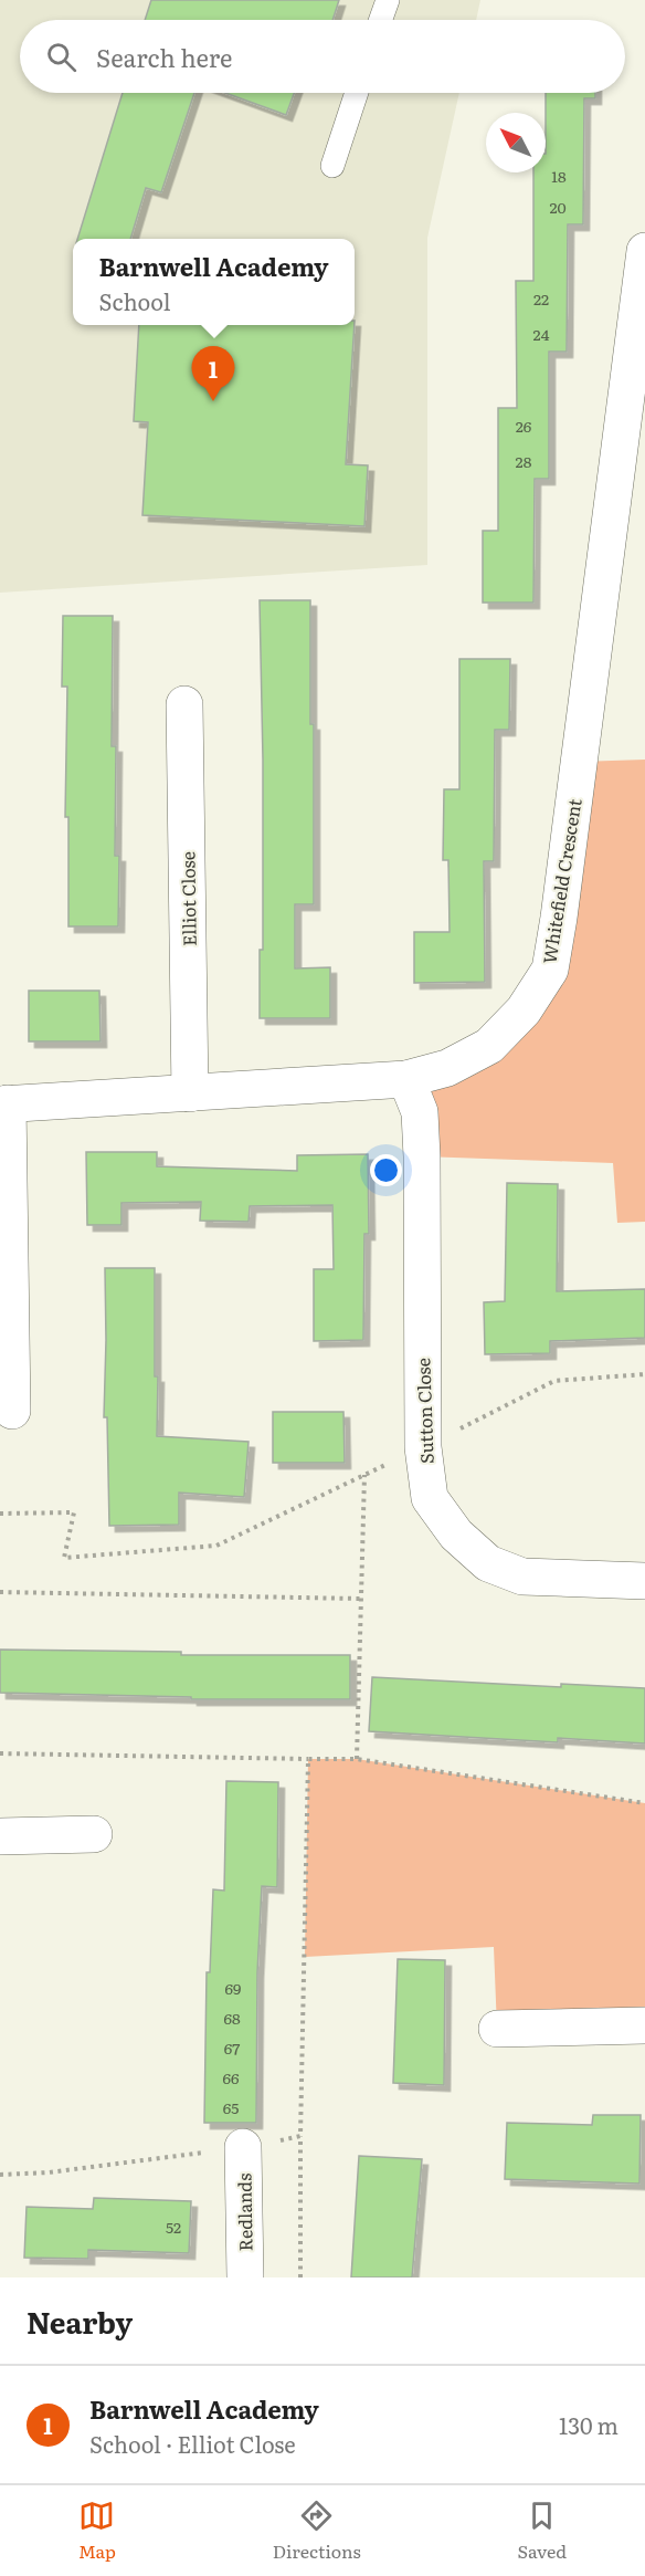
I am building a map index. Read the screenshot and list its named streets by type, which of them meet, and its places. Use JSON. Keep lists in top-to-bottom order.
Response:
{
  "streets": {
    "street": [
      "Whitefield Crescent",
      "Elliot Close",
      "Sutton Close",
      "Redlands"
    ]
  },
  "crossings": [
    ["Whitefield Crescent", "Elliot Close"],
    ["Whitefield Crescent", "Sutton Close"]
  ],
  "house_numbers": [
    "18",
    "20",
    "22",
    "24",
    "26",
    "28",
    "69",
    "68",
    "67",
    "66",
    "65",
    "52"
  ],
  "north": "top left",
  "page": {
    "search": "Search here",
    "popup": ["Barnwell Academy", "School"],
    "pins": "1",
    "heading": "Nearby",
    "list": [
      {
        "mark": "1",
        "name": "Barnwell Academy",
        "note": "School · Elliot Close",
        "value": "130 m"
      }
    ],
    "nav": ["Map", "Directions", "Saved"]
  }
}
